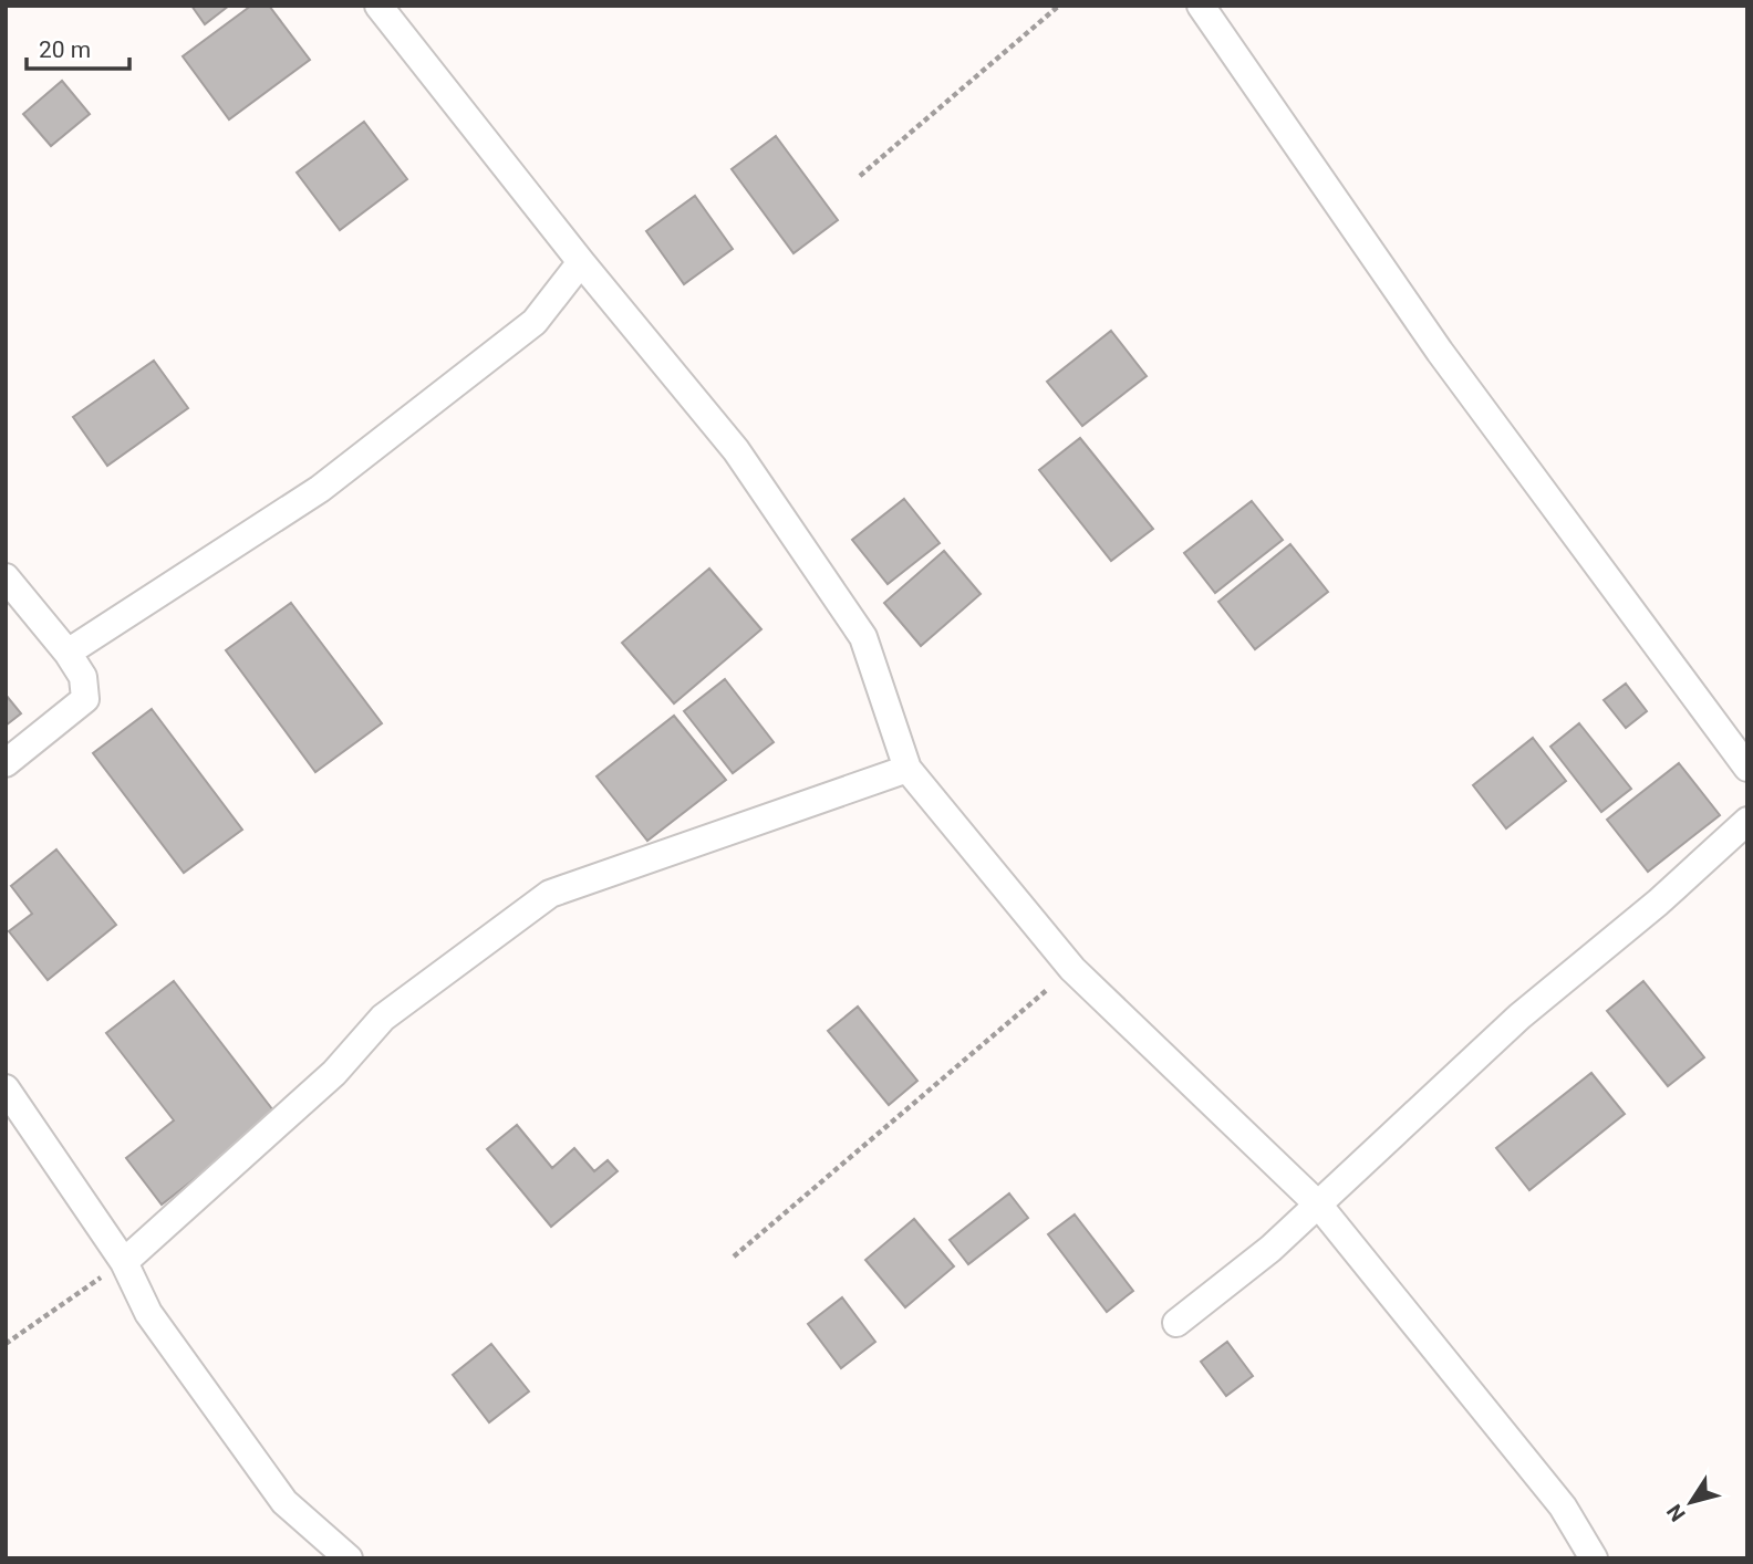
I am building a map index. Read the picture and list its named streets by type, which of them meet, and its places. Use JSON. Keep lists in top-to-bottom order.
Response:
{
  "scale_bar": "20 m",
  "north": "bottom left"
}
